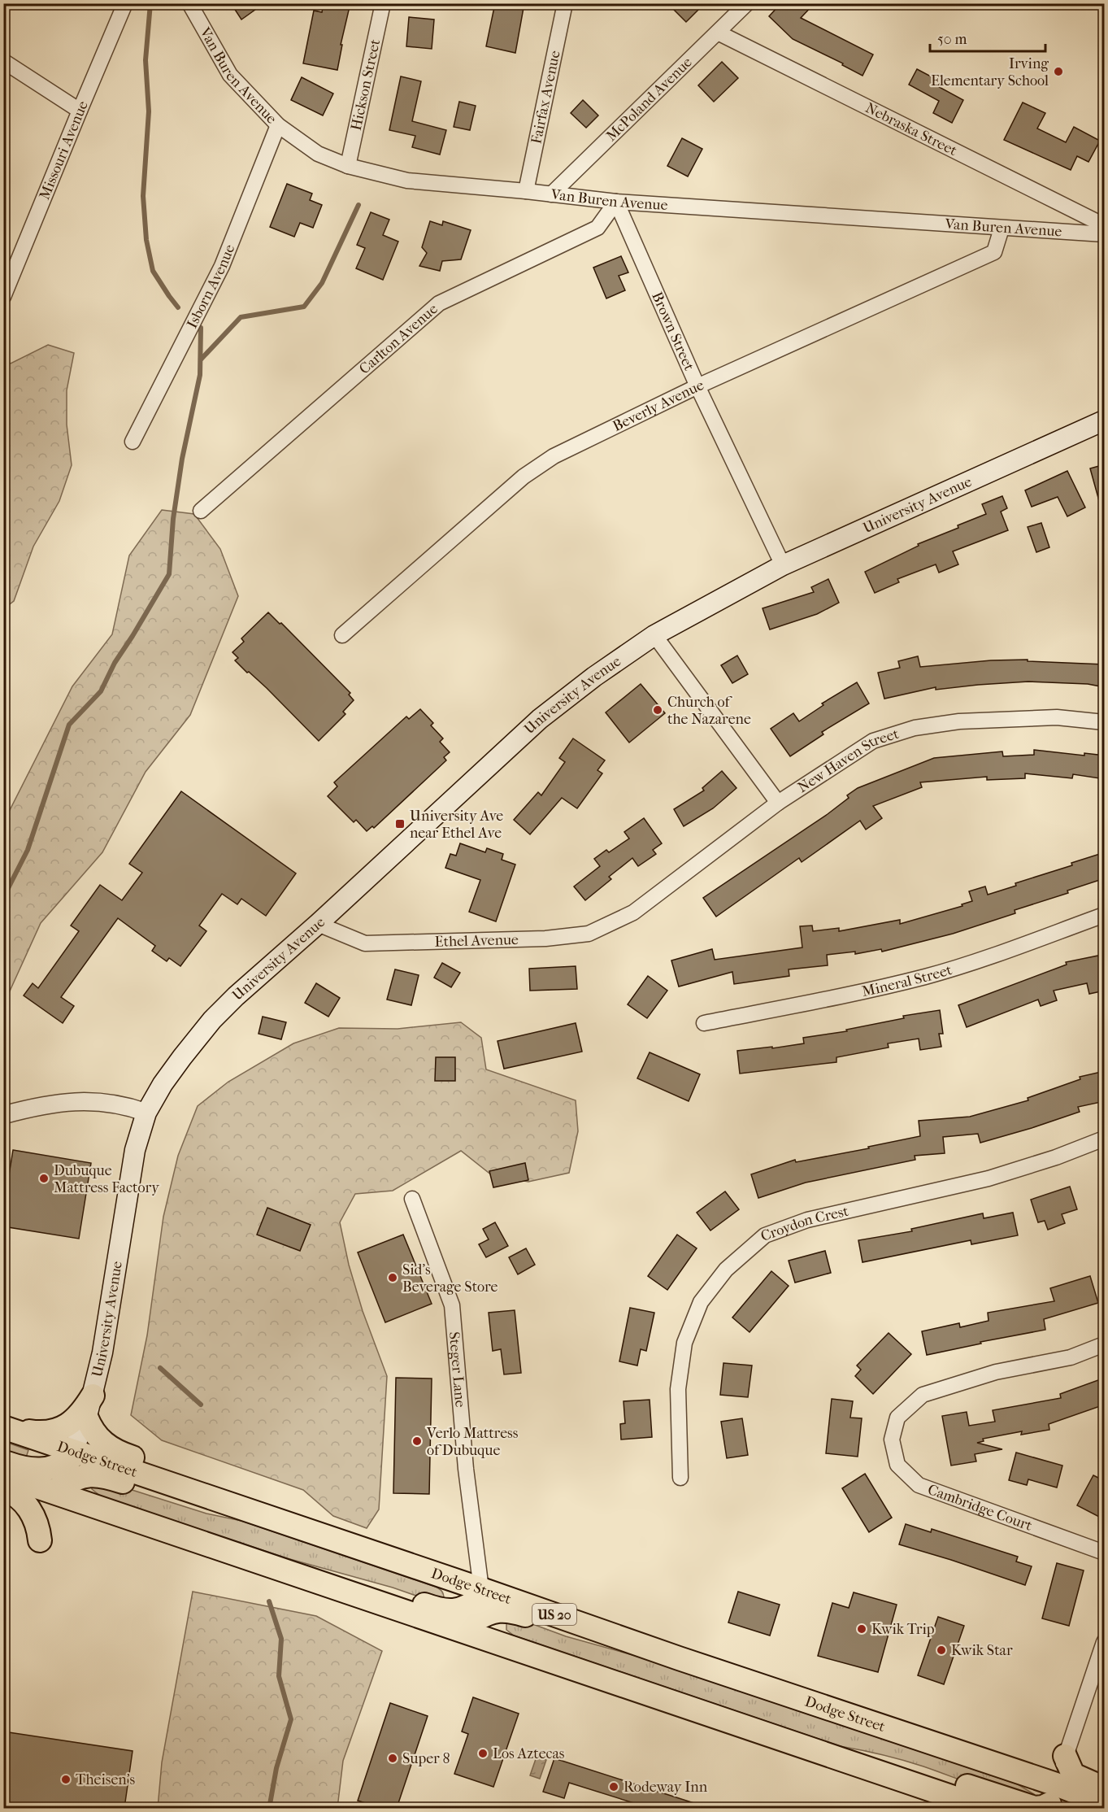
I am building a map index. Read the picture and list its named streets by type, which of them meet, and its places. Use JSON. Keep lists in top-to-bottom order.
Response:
{
  "streets": {
    "highway": ["Dodge Street", "US 20"],
    "main road": ["University Avenue"],
    "street": [
      "Van Buren Avenue",
      "Hickson Street",
      "Fairfax Avenue",
      "McPoland Avenue",
      "Nebraska Street",
      "Missouri Avenue",
      "Isborn Avenue",
      "Brown Street",
      "Carlton Avenue",
      "Beverly Avenue",
      "New Haven Street",
      "Ethel Avenue",
      "Mineral Street",
      "Croydon Crest",
      "Steger Lane",
      "Cambridge Court"
    ]
  },
  "crossings": [
    ["Van Buren Avenue", "Hickson Street"],
    ["Van Buren Avenue", "Fairfax Avenue"],
    ["Van Buren Avenue", "McPoland Avenue"],
    ["Van Buren Avenue", "Isborn Avenue"],
    ["Van Buren Avenue", "Brown Street"],
    ["Van Buren Avenue", "Carlton Avenue"],
    ["Van Buren Avenue", "Beverly Avenue"],
    ["McPoland Avenue", "Nebraska Street"],
    ["Brown Street", "Carlton Avenue"],
    ["Brown Street", "Beverly Avenue"],
    ["Brown Street", "University Avenue"],
    ["University Avenue", "Ethel Avenue"],
    ["University Avenue", "Dodge Street"],
    ["New Haven Street", "Ethel Avenue"],
    ["Steger Lane", "Dodge Street"]
  ],
  "places": {
    "other": [
      "Irving Elementary School",
      "Church of the Nazarene",
      "Dubuque Mattress Factory",
      "Sid's Beverage Store",
      "Verlo Mattress of Dubuque",
      "Kwik Trip",
      "Kwik Star",
      "Los Aztecas",
      "Super 8",
      "Theisen's",
      "Rodeway Inn"
    ],
    "transit": ["University Ave near Ethel Ave"]
  },
  "scale_bar": "50 m"
}
